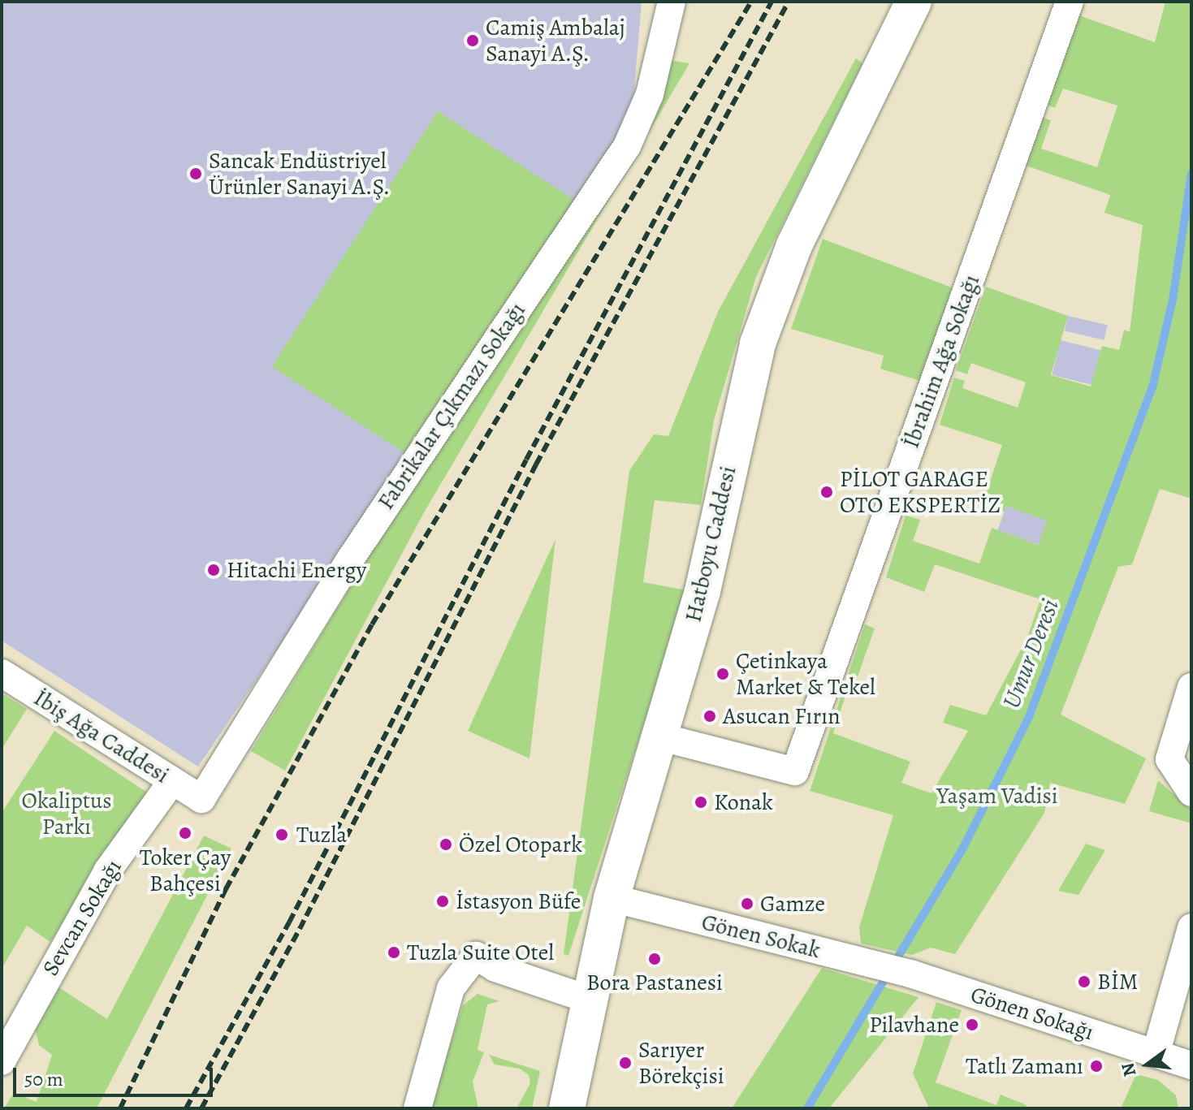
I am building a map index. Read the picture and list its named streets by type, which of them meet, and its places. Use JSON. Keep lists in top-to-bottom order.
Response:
{
  "streets": {
    "main road": ["Hatboyu Caddesi"],
    "street": [
      "İbrahim Ağa Sokağı",
      "Fabrikalar Çıkmazı Sokağı",
      "İbiş Ağa Caddesi",
      "Sevcan Sokağı",
      "Gönen Sokak",
      "Gönen Sokağı"
    ]
  },
  "crossings": [
    ["İbrahim Ağa Sokağı", "Hatboyu Caddesi"],
    ["Fabrikalar Çıkmazı Sokağı", "İbiş Ağa Caddesi"],
    ["Hatboyu Caddesi", "Gönen Sokak"],
    ["İbiş Ağa Caddesi", "Sevcan Sokağı"],
    ["Gönen Sokak", "Gönen Sokağı"]
  ],
  "water": ["Umur Deresi"],
  "parks": ["Yaşam Vadisi", "Okaliptus Parkı"],
  "places": [
    "Camiş Ambalaj Sanayi A.Ş.",
    "Sancak Endüstriyel Ürünler Sanayi A.Ş.",
    "PİLOT GARAGE OTO EKSPERTİZ",
    "Hitachi Energy",
    "Çetinkaya Market & Tekel",
    "Asucan Fırın",
    "Konak",
    "Toker Çay Bahçesi",
    "Tuzla",
    "Özel Otopark",
    "İstasyon Büfe",
    "Gamze",
    "Tuzla Suite Otel",
    "Bora Pastanesi",
    "BİM",
    "Pilavhane",
    "Sarıyer Börekçisi",
    "Tatlı Zamanı"
  ],
  "scale_bar": "50 m",
  "north": "left"
}
